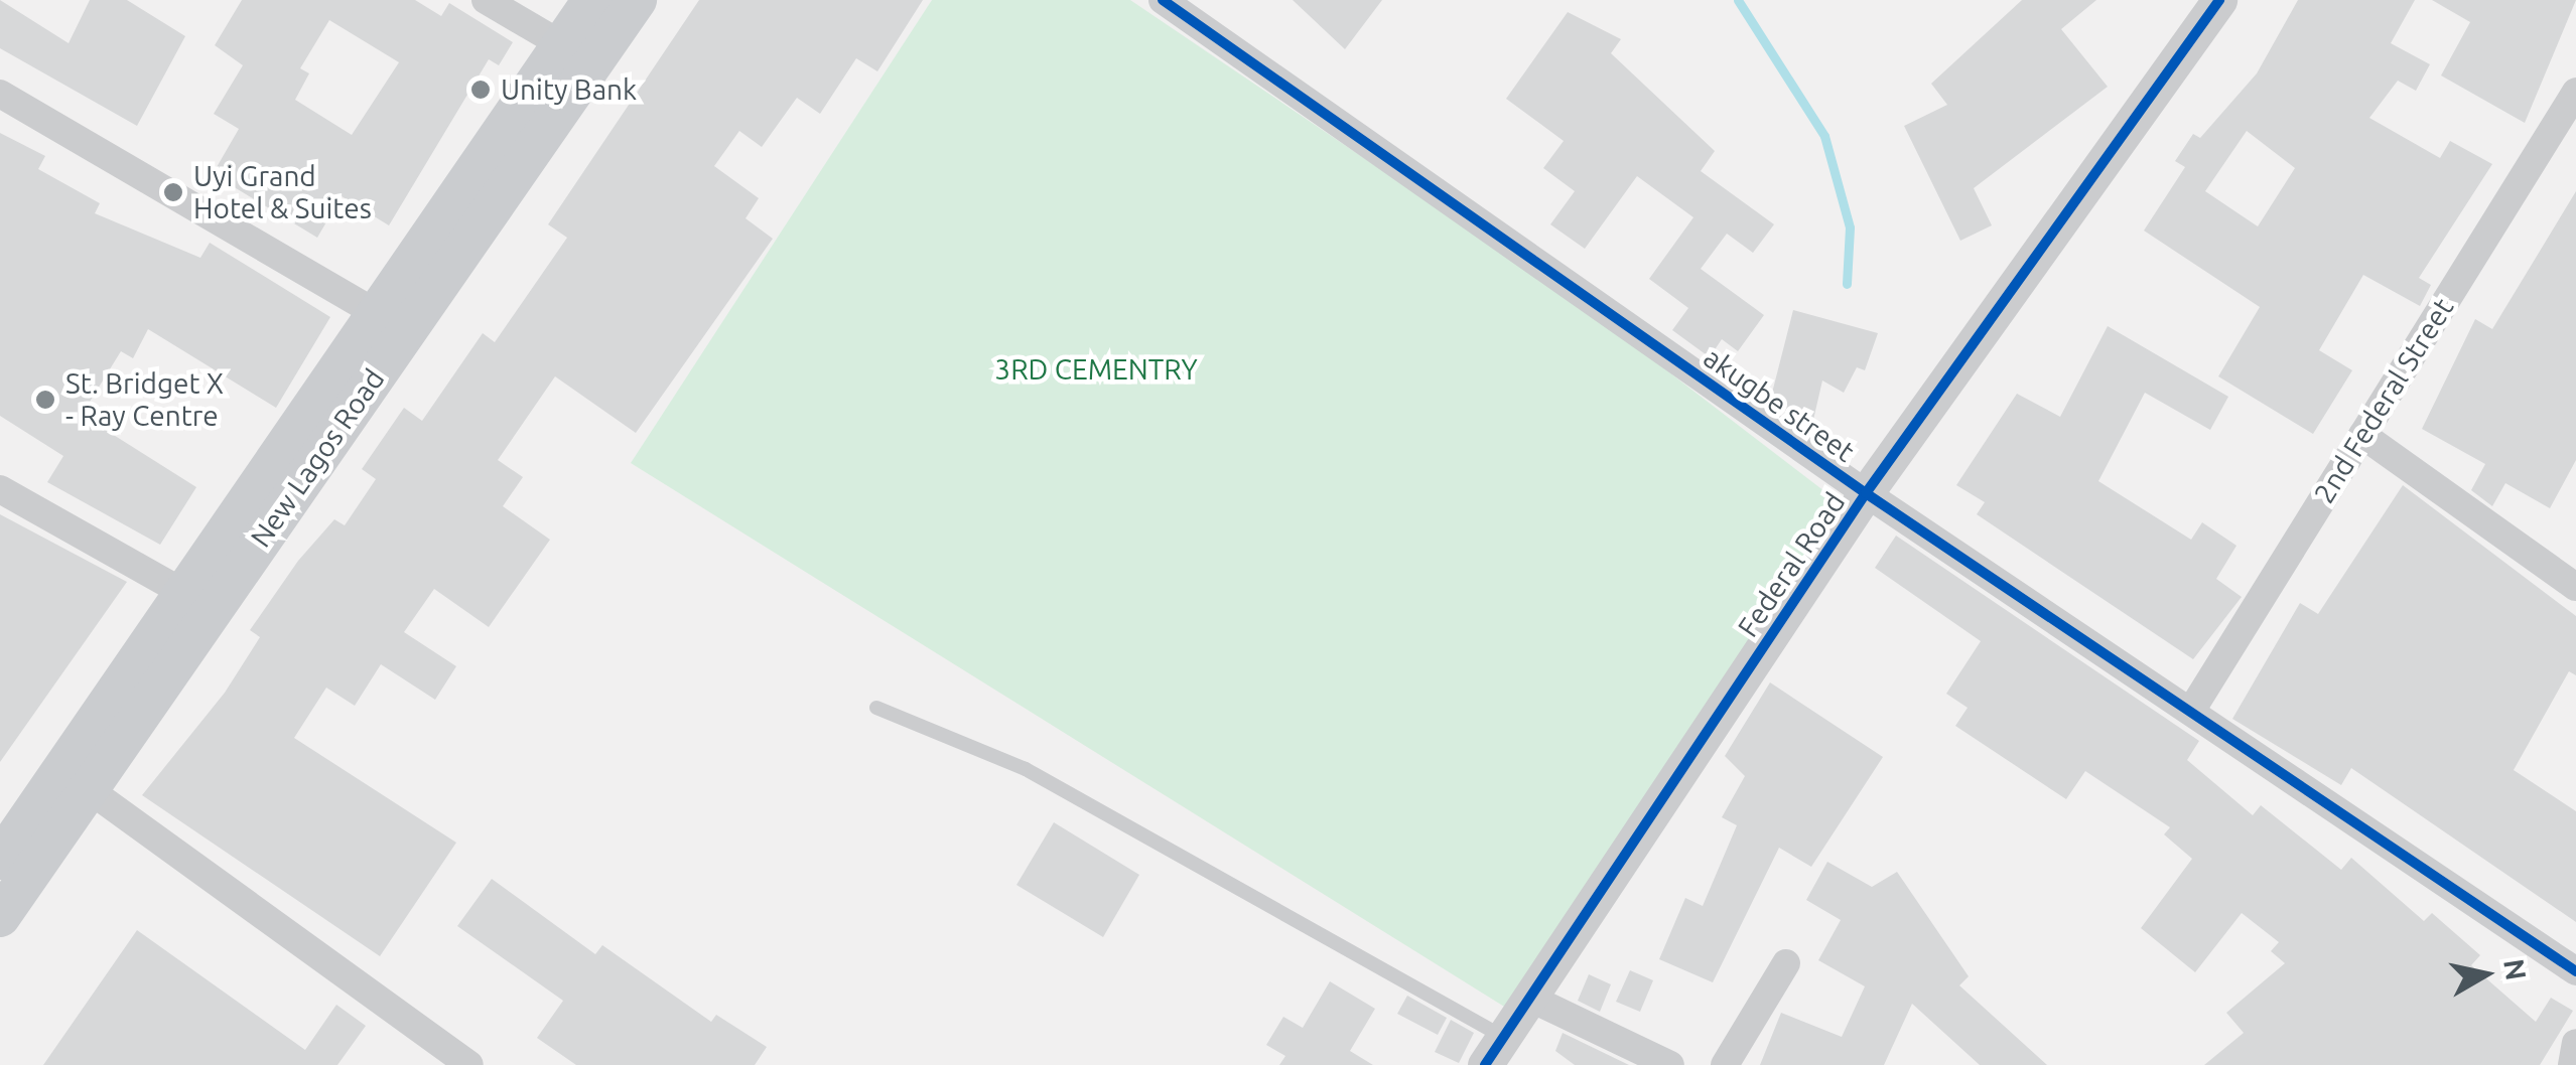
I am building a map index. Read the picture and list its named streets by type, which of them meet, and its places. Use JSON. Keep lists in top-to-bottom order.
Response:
{
  "streets": {
    "main road": ["New Lagos Road"],
    "street": ["2nd Federal Street", "akugbe street", "Federal Road"]
  },
  "crossings": [
    ["2nd Federal Street", "akugbe street"],
    ["akugbe street", "Federal Road"]
  ],
  "parks": ["3RD CEMENTRY"],
  "places": ["Unity Bank", "Uyi Grand Hotel & Suites", "St. Bridget X - Ray Centre"],
  "north": "right"
}
